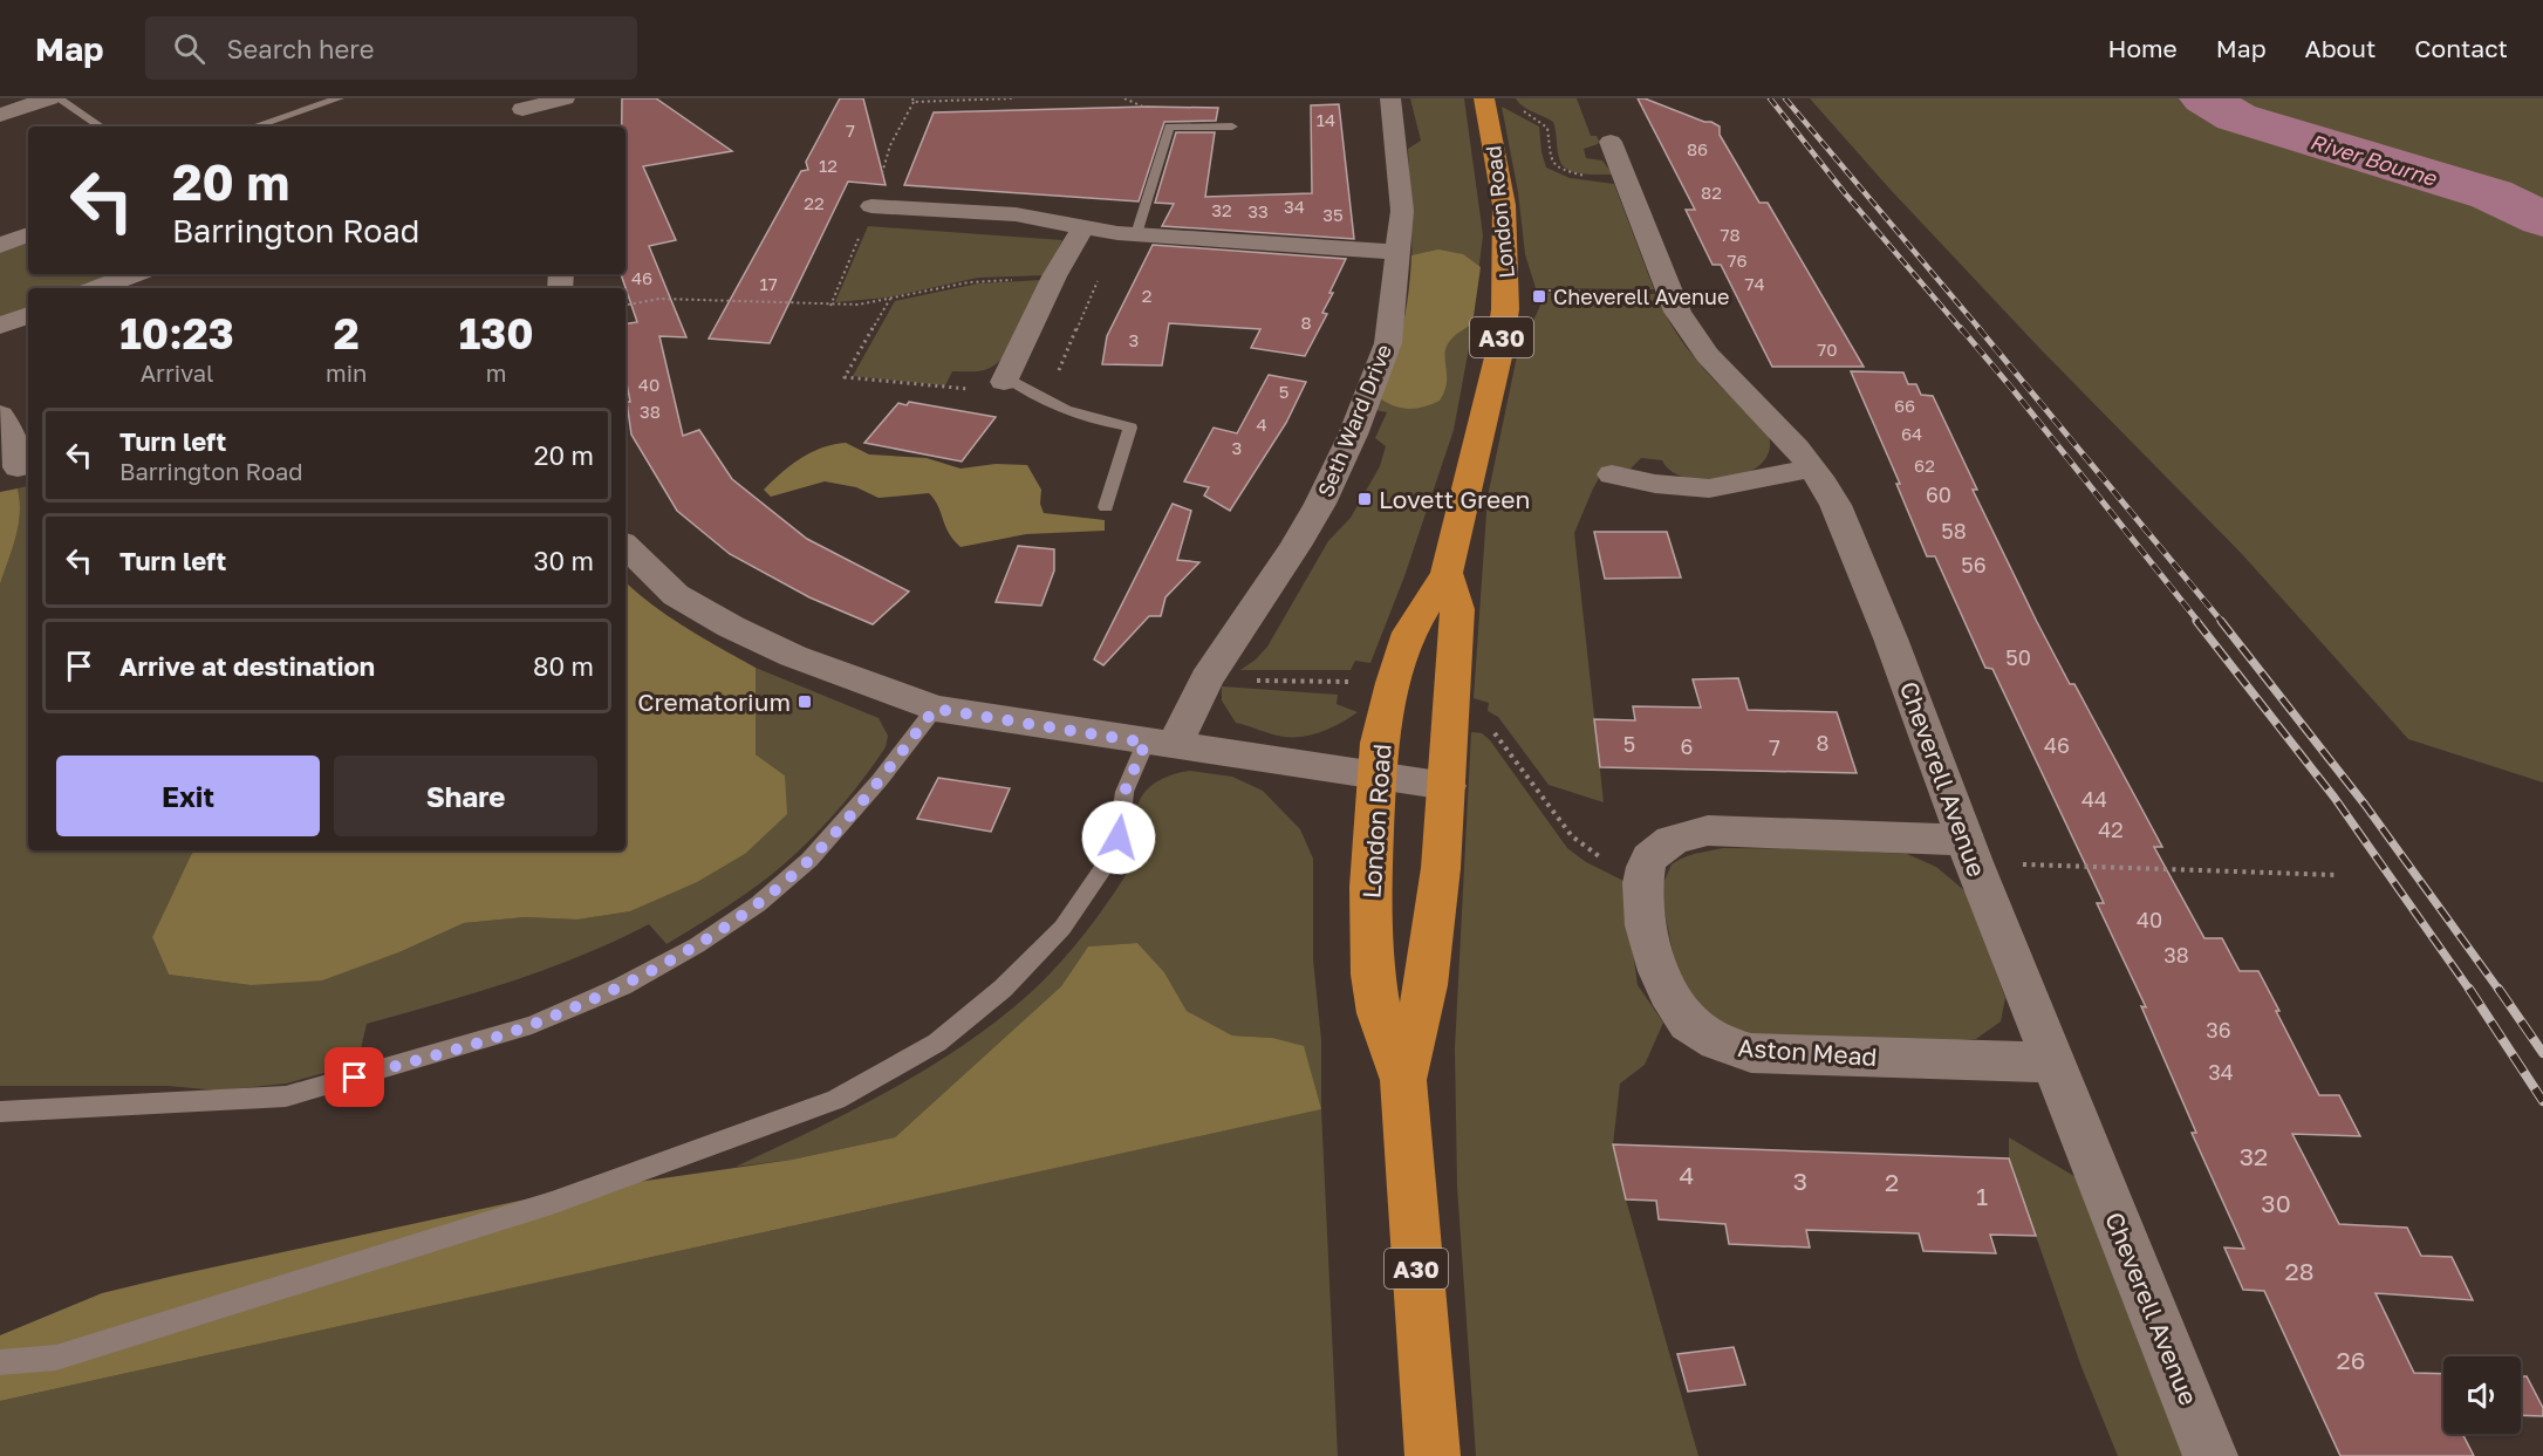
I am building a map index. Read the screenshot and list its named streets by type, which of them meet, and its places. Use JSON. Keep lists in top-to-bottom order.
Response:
{
  "streets": {
    "highway": ["London Road", "A30"],
    "street": ["Seth Ward Drive", "Cheverell Avenue", "Aston Mead"]
  },
  "crossings": [
    ["Cheverell Avenue", "Aston Mead"]
  ],
  "water": ["River Bourne"],
  "places": {
    "transit": ["Cheverell Avenue", "Lovett Green", "Crematorium"]
  },
  "house_numbers": [
    "14",
    "7",
    "86",
    "12",
    "82",
    "22",
    "34",
    "32",
    "33",
    "35",
    "78",
    "76",
    "46",
    "17",
    "74",
    "2",
    "8",
    "3",
    "70",
    "40",
    "5",
    "66",
    "38",
    "4",
    "64",
    "3",
    "62",
    "60",
    "58",
    "56",
    "50",
    "8",
    "5",
    "46",
    "6",
    "7",
    "44",
    "42",
    "40",
    "38",
    "36",
    "34",
    "32",
    "4",
    "3",
    "2",
    "1",
    "30",
    "28",
    "26"
  ],
  "page": {
    "header": "Map",
    "search": "Search here",
    "nav": [
      "Home",
      "Map",
      "About",
      "Contact"
    ],
    "turn": ["20 m", "Barrington Road"],
    "eta": [
      "10:23",
      "Arrival",
      "2",
      "min",
      "130",
      "m"
    ],
    "list": [
      {
        "name": "Turn left",
        "note": "Barrington Road",
        "value": "20 m"
      },
      {
        "name": "Turn left",
        "value": "30 m"
      },
      {
        "name": "Arrive at destination",
        "value": "80 m"
      }
    ],
    "buttons": ["Exit", "Share"]
  }
}
